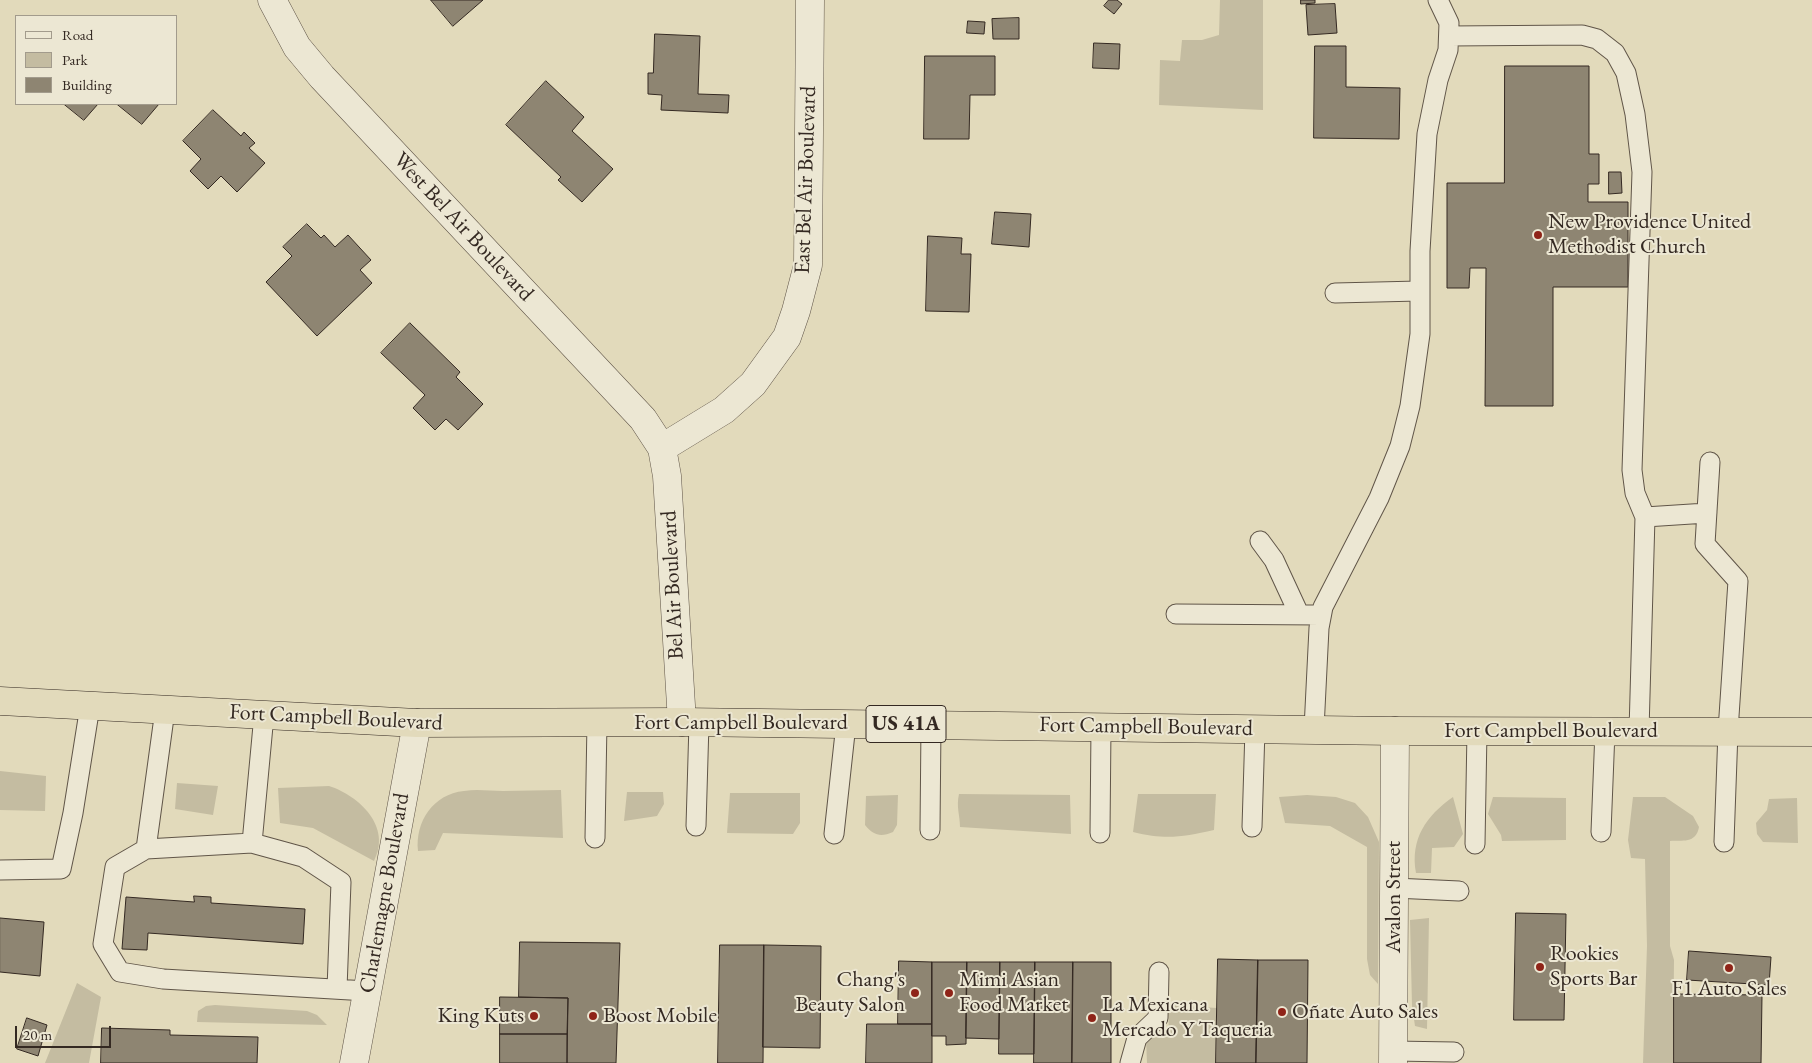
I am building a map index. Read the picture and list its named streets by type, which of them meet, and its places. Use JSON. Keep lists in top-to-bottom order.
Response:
{
  "streets": {
    "highway": ["Fort Campbell Boulevard", "US 41A"],
    "street": [
      "East Bel Air Boulevard",
      "West Bel Air Boulevard",
      "Bel Air Boulevard",
      "Charlemagne Boulevard",
      "Avalon Street"
    ]
  },
  "crossings": [
    ["East Bel Air Boulevard", "West Bel Air Boulevard"],
    ["East Bel Air Boulevard", "Bel Air Boulevard"],
    ["West Bel Air Boulevard", "Bel Air Boulevard"],
    ["Bel Air Boulevard", "Fort Campbell Boulevard"],
    ["Fort Campbell Boulevard", "Charlemagne Boulevard"],
    ["Fort Campbell Boulevard", "Avalon Street"]
  ],
  "places": [
    "New Providence United Methodist Church",
    "Rookies Sports Bar",
    "F1 Auto Sales",
    "Chang's Beauty Salon",
    "Mimi Asian Food Market",
    "Oñate Auto Sales",
    "King Kuts",
    "Boost Mobile",
    "La Mexicana Mercado Y Taqueria"
  ],
  "legend": ["Road", "Park", "Building"],
  "scale_bar": "20 m"
}
